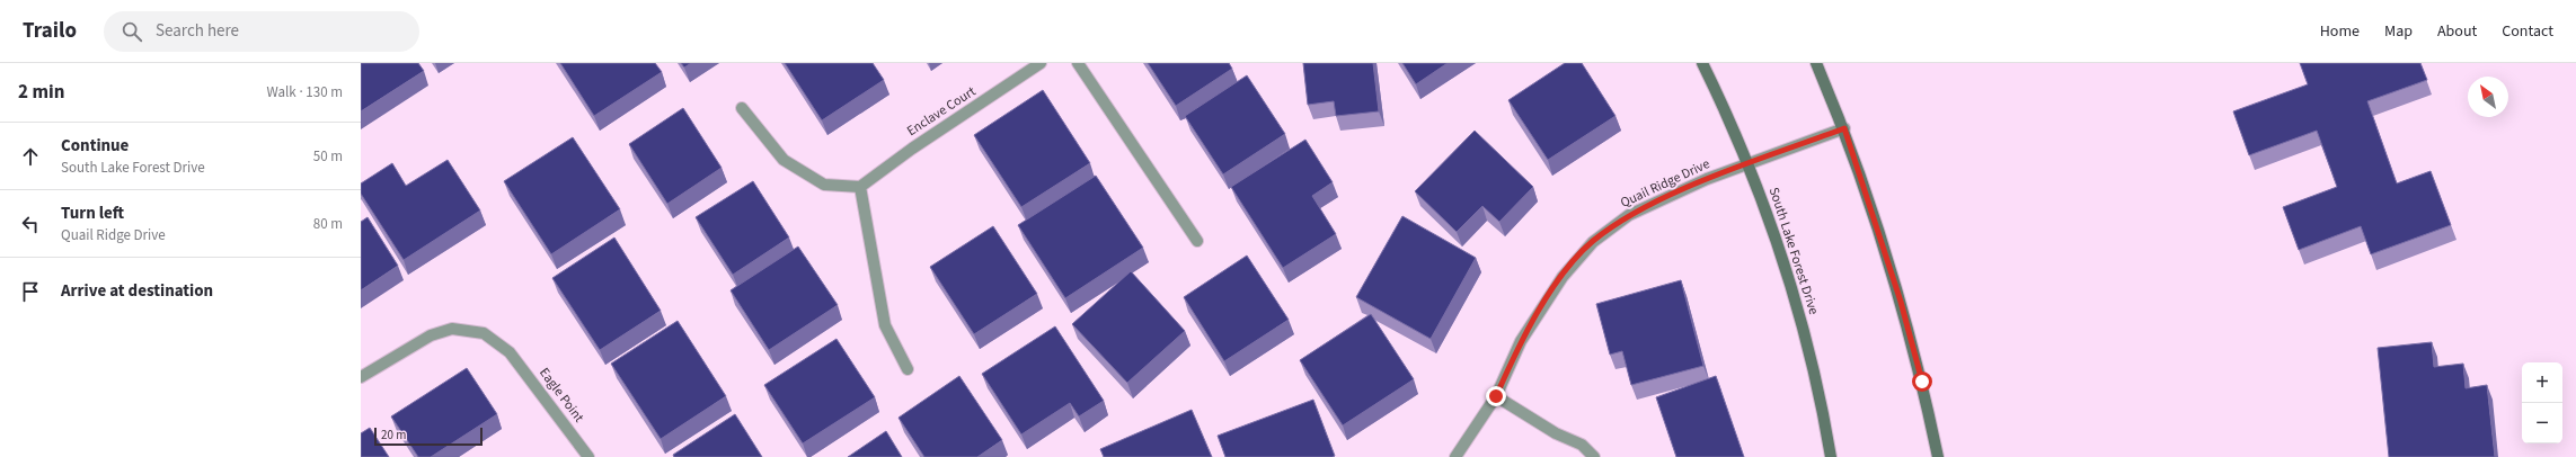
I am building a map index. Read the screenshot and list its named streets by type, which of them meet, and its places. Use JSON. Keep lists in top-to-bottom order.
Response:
{
  "streets": {
    "main road": ["South Lake Forest Drive"],
    "street": ["Enclave Court", "Quail Ridge Drive", "Eagle Point"]
  },
  "crossings": [
    ["Quail Ridge Drive", "South Lake Forest Drive"]
  ],
  "scale_bar": "20 m",
  "north": "top left",
  "page": {
    "header": "Trailo",
    "search": "Search here",
    "nav": [
      "Home",
      "Map",
      "About",
      "Contact"
    ],
    "heading": ["2 min", "Walk · 130 m"],
    "list": [
      ["Continue", "South Lake Forest Drive", "50 m"],
      ["Turn left", "Quail Ridge Drive", "80 m"],
      "Arrive at destination"
    ],
    "map_buttons": ["+", "−"],
    "scale": "20 m"
  }
}
